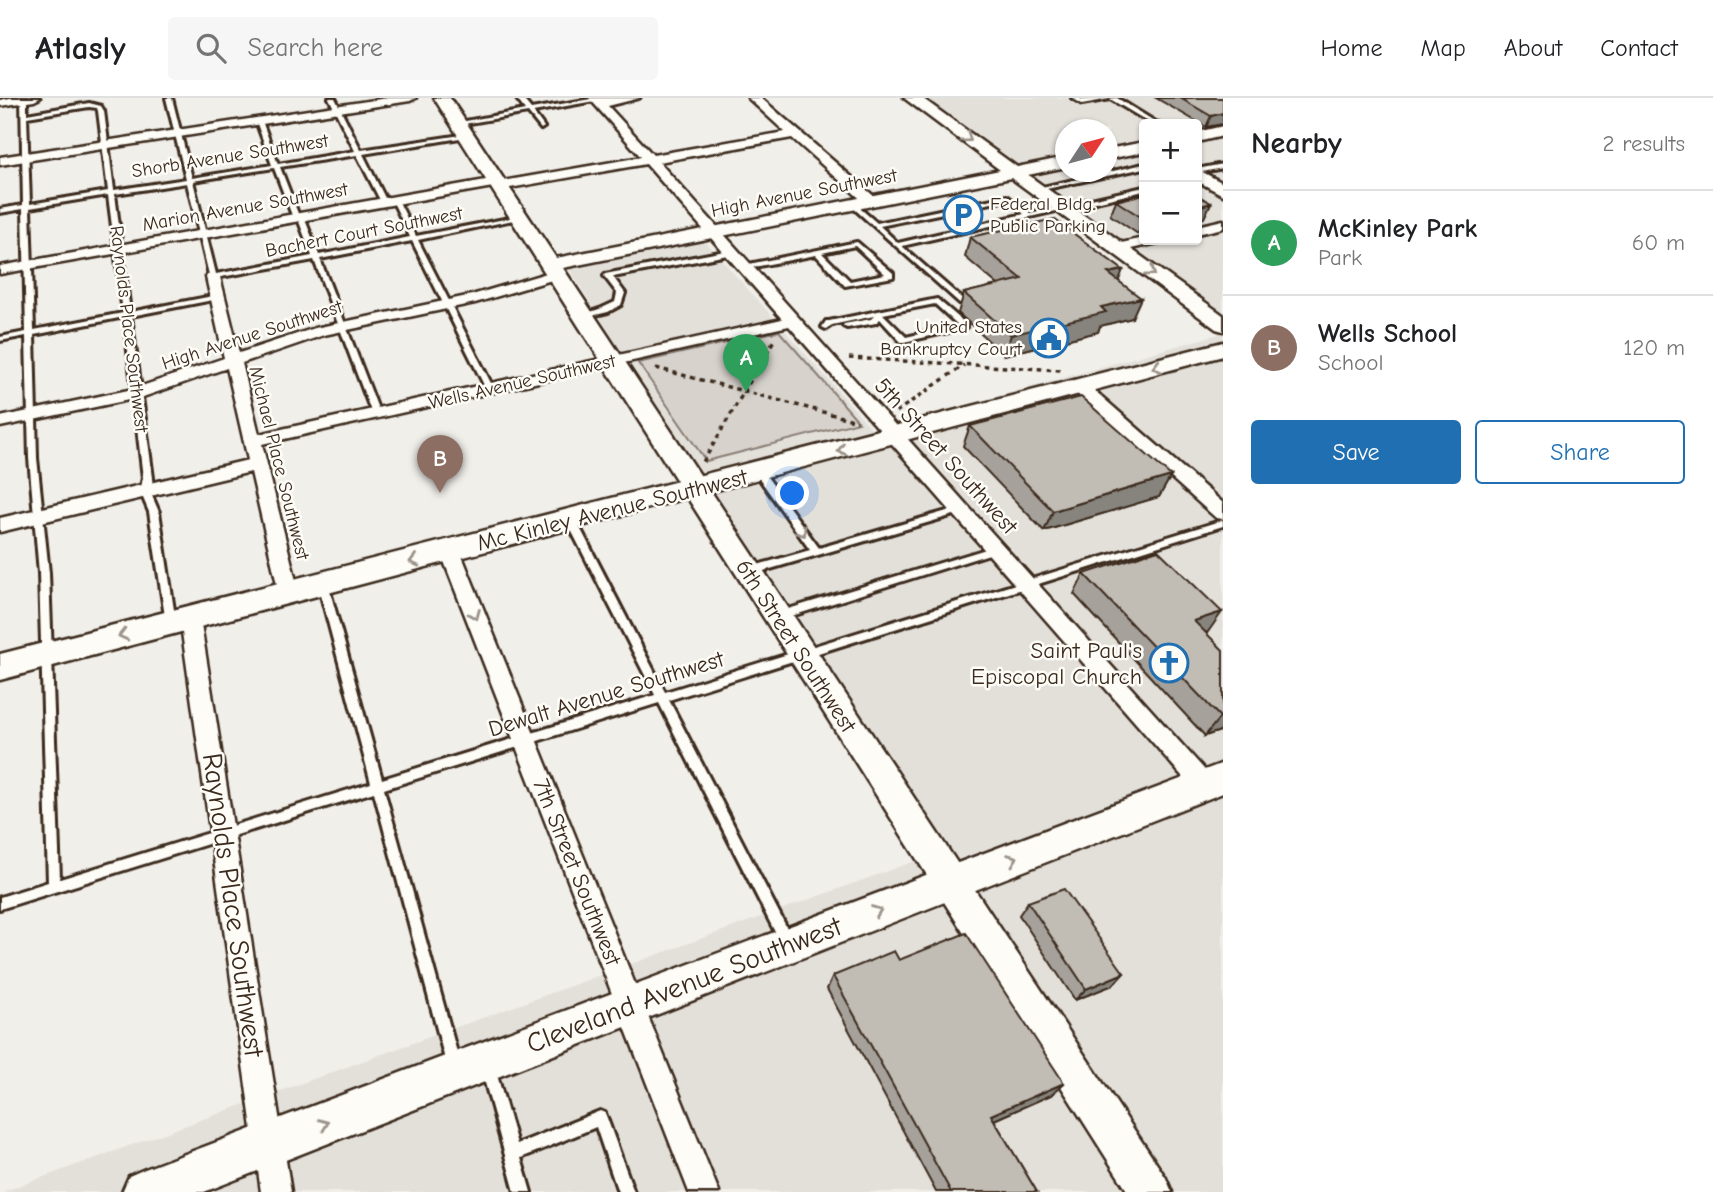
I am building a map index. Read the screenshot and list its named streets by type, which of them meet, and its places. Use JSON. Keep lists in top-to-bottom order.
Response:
{
  "streets": {
    "main road": ["Mc Kinley Avenue Southwest", "Cleveland Avenue Southwest"],
    "street": [
      "Shorb Avenue Southwest",
      "High Avenue Southwest",
      "Marion Avenue Southwest",
      "Raynolds Place Southwest",
      "Wells Avenue Southwest",
      "5th Street Southwest",
      "Michael Place Southwest",
      "6th Street Southwest",
      "7th Street Southwest"
    ],
    "lane": ["Bachert Court Southwest", "Dewalt Avenue Southwest"]
  },
  "crossings": [
    ["Shorb Avenue Southwest", "Raynolds Place Southwest"],
    ["Shorb Avenue Southwest", "5th Street Southwest"],
    ["Shorb Avenue Southwest", "Michael Place Southwest"],
    ["Shorb Avenue Southwest", "6th Street Southwest"],
    ["High Avenue Southwest", "Raynolds Place Southwest"],
    ["High Avenue Southwest", "5th Street Southwest"],
    ["High Avenue Southwest", "Michael Place Southwest"],
    ["High Avenue Southwest", "6th Street Southwest"],
    ["Marion Avenue Southwest", "Raynolds Place Southwest"],
    ["Marion Avenue Southwest", "5th Street Southwest"],
    ["Marion Avenue Southwest", "Michael Place Southwest"],
    ["Marion Avenue Southwest", "6th Street Southwest"],
    ["Bachert Court Southwest", "Michael Place Southwest"],
    ["Bachert Court Southwest", "6th Street Southwest"],
    ["Raynolds Place Southwest", "Mc Kinley Avenue Southwest"],
    ["Raynolds Place Southwest", "Dewalt Avenue Southwest"],
    ["Raynolds Place Southwest", "Cleveland Avenue Southwest"],
    ["Wells Avenue Southwest", "5th Street Southwest"],
    ["Wells Avenue Southwest", "Michael Place Southwest"],
    ["Wells Avenue Southwest", "6th Street Southwest"],
    ["5th Street Southwest", "Mc Kinley Avenue Southwest"],
    ["5th Street Southwest", "Dewalt Avenue Southwest"],
    ["5th Street Southwest", "Cleveland Avenue Southwest"],
    ["Michael Place Southwest", "Mc Kinley Avenue Southwest"],
    ["Michael Place Southwest", "Dewalt Avenue Southwest"],
    ["Michael Place Southwest", "Cleveland Avenue Southwest"],
    ["Mc Kinley Avenue Southwest", "6th Street Southwest"],
    ["Mc Kinley Avenue Southwest", "7th Street Southwest"],
    ["6th Street Southwest", "Dewalt Avenue Southwest"],
    ["6th Street Southwest", "Cleveland Avenue Southwest"],
    ["Dewalt Avenue Southwest", "7th Street Southwest"],
    ["7th Street Southwest", "Cleveland Avenue Southwest"]
  ],
  "one_way": ["Mc Kinley Avenue Southwest", "Cleveland Avenue Southwest"],
  "places": {
    "parking": ["Federal Bldg. Public Parking"],
    "public building": ["United States Bankruptcy Court"],
    "church": ["Saint Paul's Episcopal Church"]
  },
  "north": "top right",
  "page": {
    "header": "Atlasly",
    "search": "Search here",
    "nav": [
      "Home",
      "Map",
      "About",
      "Contact"
    ],
    "heading": ["Nearby", "2 results"],
    "map_buttons": ["+", "−"],
    "list": [
      {
        "mark": "A",
        "name": "McKinley Park",
        "note": "Park",
        "value": "60 m"
      },
      {
        "mark": "B",
        "name": "Wells School",
        "note": "School",
        "value": "120 m"
      }
    ],
    "pins": ["A", "B"],
    "buttons": ["Save", "Share"]
  }
}
